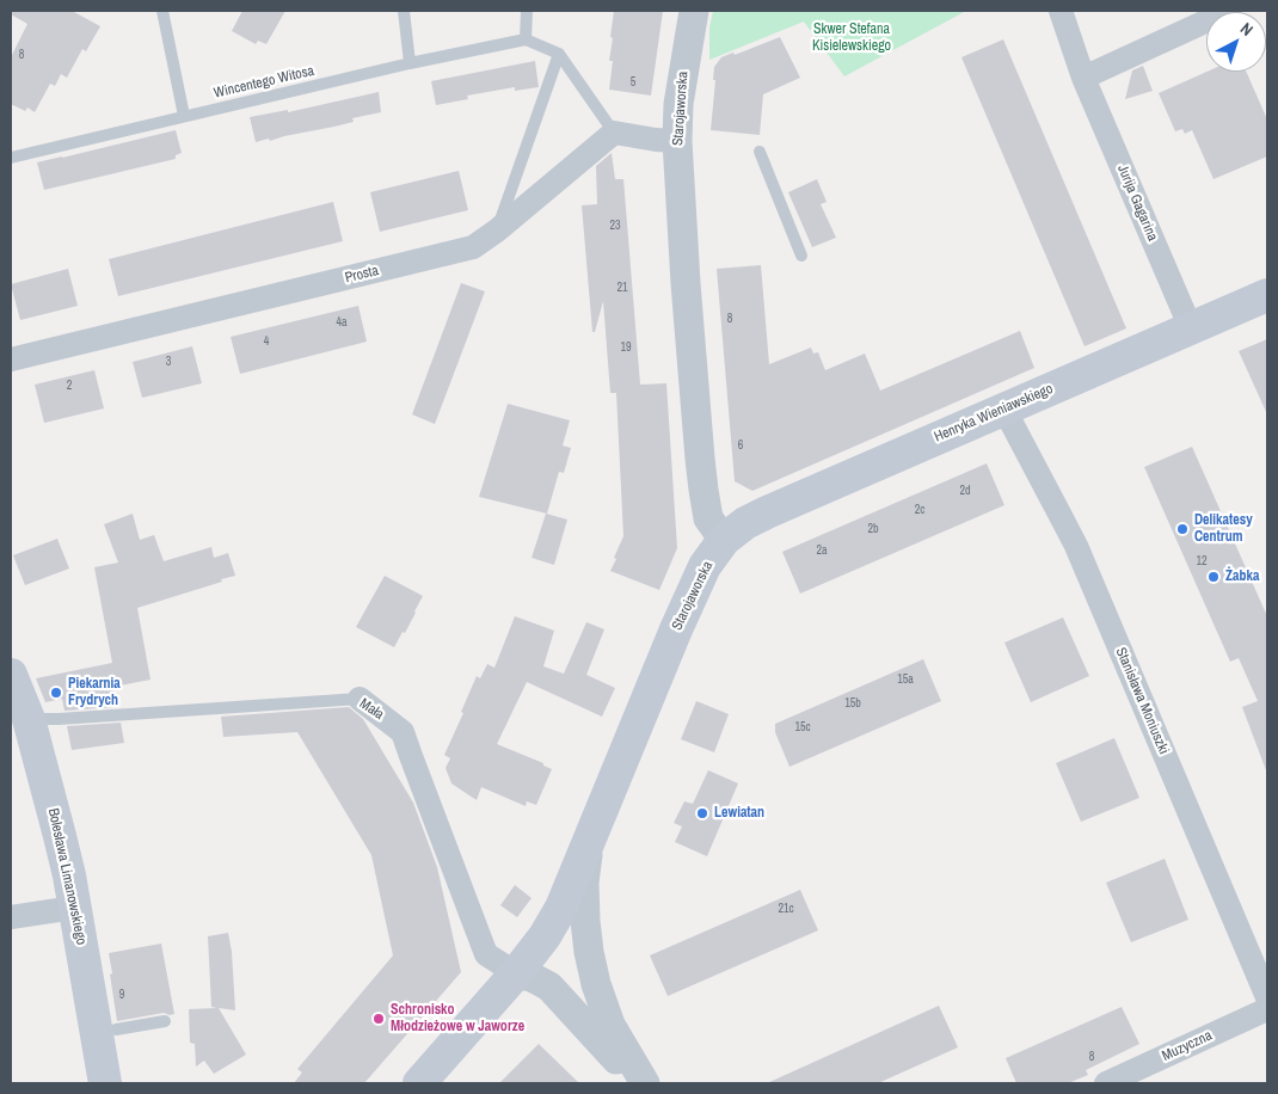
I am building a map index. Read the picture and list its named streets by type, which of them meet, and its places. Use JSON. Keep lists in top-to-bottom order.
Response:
{
  "streets": {
    "main road": ["Starojaworska", "Henryka Wieniawskiego", "Bolesława Limanowskiego"],
    "street": [
      "Jurija Gagarina",
      "Prosta",
      "Stanisława Moniuszki",
      "Mała",
      "Muzyczna"
    ],
    "lane": ["Wincentego Witosa"]
  },
  "crossings": [
    ["Starojaworska", "Henryka Wieniawskiego"],
    ["Starojaworska", "Mała"],
    ["Jurija Gagarina", "Henryka Wieniawskiego"],
    ["Henryka Wieniawskiego", "Stanisława Moniuszki"],
    ["Mała", "Bolesława Limanowskiego"]
  ],
  "parks": ["Skwer Stefana Kisielewskiego"],
  "places": [
    "Delikatesy Centrum",
    "Żabka",
    "Piekarnia Frydrych",
    "Lewiatan",
    "Schronisko Młodzieżowe w Jaworze"
  ],
  "house_numbers": [
    "8",
    "5",
    "23",
    "21",
    "8",
    "4a",
    "4",
    "19",
    "3",
    "2",
    "6",
    "2d",
    "2c",
    "2b",
    "2a",
    "12",
    "15a",
    "15b",
    "15c",
    "21c",
    "9",
    "8"
  ],
  "north": "top right"
}
